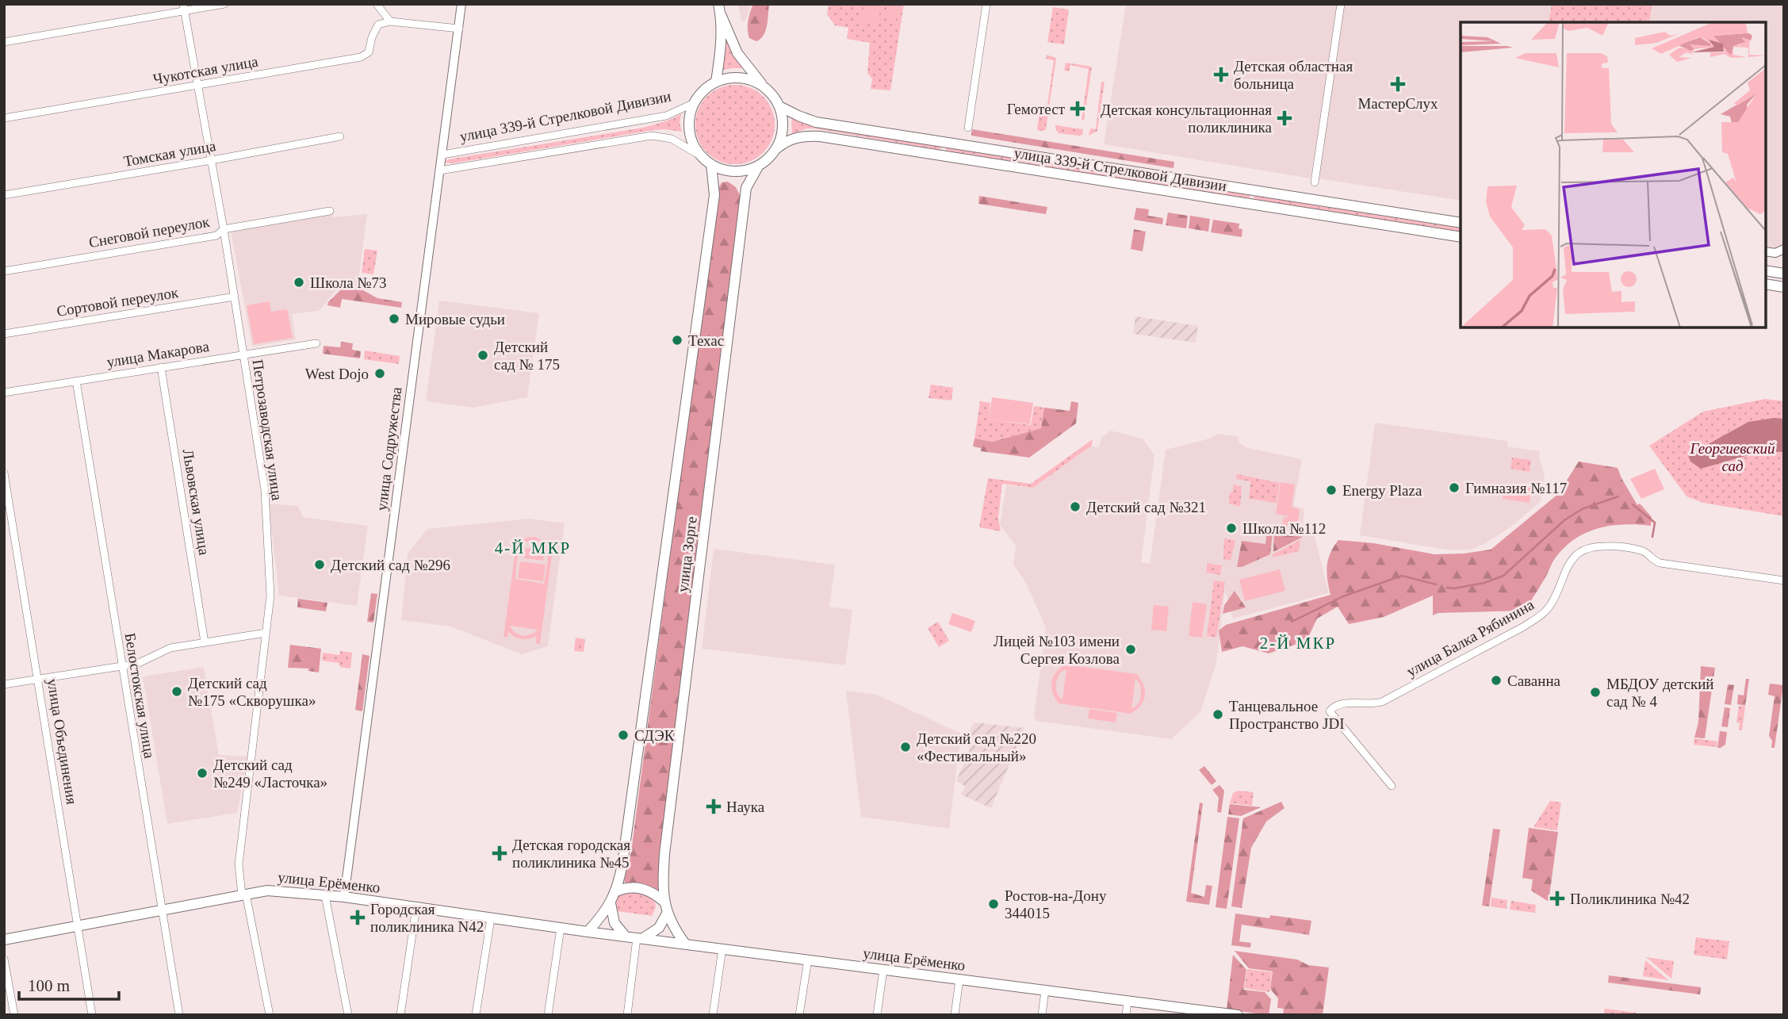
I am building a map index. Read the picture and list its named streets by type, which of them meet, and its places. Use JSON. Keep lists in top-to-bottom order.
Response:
{
  "streets": {
    "main road": ["улица 339-й Стрелковой Дивизии", "улица Зорге", "улица Ерёменко"],
    "street": [
      "Чукотская улица",
      "Томская улица",
      "Снеговой переулок",
      "Сортовой переулок",
      "улица Макарова",
      "Петрозаводская улица",
      "улица Содружества",
      "Львовская улица",
      "улица Балка Рябинина",
      "Белостокская улица",
      "улица Объединения"
    ]
  },
  "crossings": [
    ["Чукотская улица", "Петрозаводская улица"],
    ["улица 339-й Стрелковой Дивизии", "улица Содружества"],
    ["улица 339-й Стрелковой Дивизии", "улица Зорге"],
    ["Томская улица", "Петрозаводская улица"],
    ["Снеговой переулок", "Петрозаводская улица"],
    ["Сортовой переулок", "Петрозаводская улица"],
    ["улица Макарова", "Петрозаводская улица"],
    ["улица Макарова", "Львовская улица"],
    ["улица Макарова", "Белостокская улица"],
    ["Петрозаводская улица", "улица Ерёменко"],
    ["улица Содружества", "улица Ерёменко"],
    ["улица Зорге", "улица Ерёменко"],
    ["Белостокская улица", "улица Ерёменко"],
    ["улица Объединения", "улица Ерёменко"]
  ],
  "districts": ["4-Й МКР", "2-Й МКР"],
  "parks": ["Георгиевский сад"],
  "places": {
    "health": [
      "Детская областная больница",
      "МастерСлух",
      "Гемотест",
      "Детская консультационная поликлиника",
      "Наука",
      "Детская городская поликлиника №45",
      "Поликлиника №42",
      "Городская поликлиника N42"
    ],
    "other": [
      "Школа №73",
      "Мировые судьи",
      "Техас",
      "Детский сад № 175",
      "West Dojo",
      "Гимназия №117",
      "Energy Plaza",
      "Детский сад №321",
      "Школа №112",
      "Детский сад №296",
      "Лицей №103 имени Сергея Козлова",
      "Саванна",
      "Детский сад №175 «Скворушка»",
      "МБДОУ детский сад № 4",
      "Танцевальное Пространство JDI",
      "СДЭК",
      "Детский сад №220 «Фестивальный»",
      "Детский сад №249 «Ласточка»",
      "Ростов-на-Дону 344015"
    ]
  },
  "scale_bar": "100 m"
}
